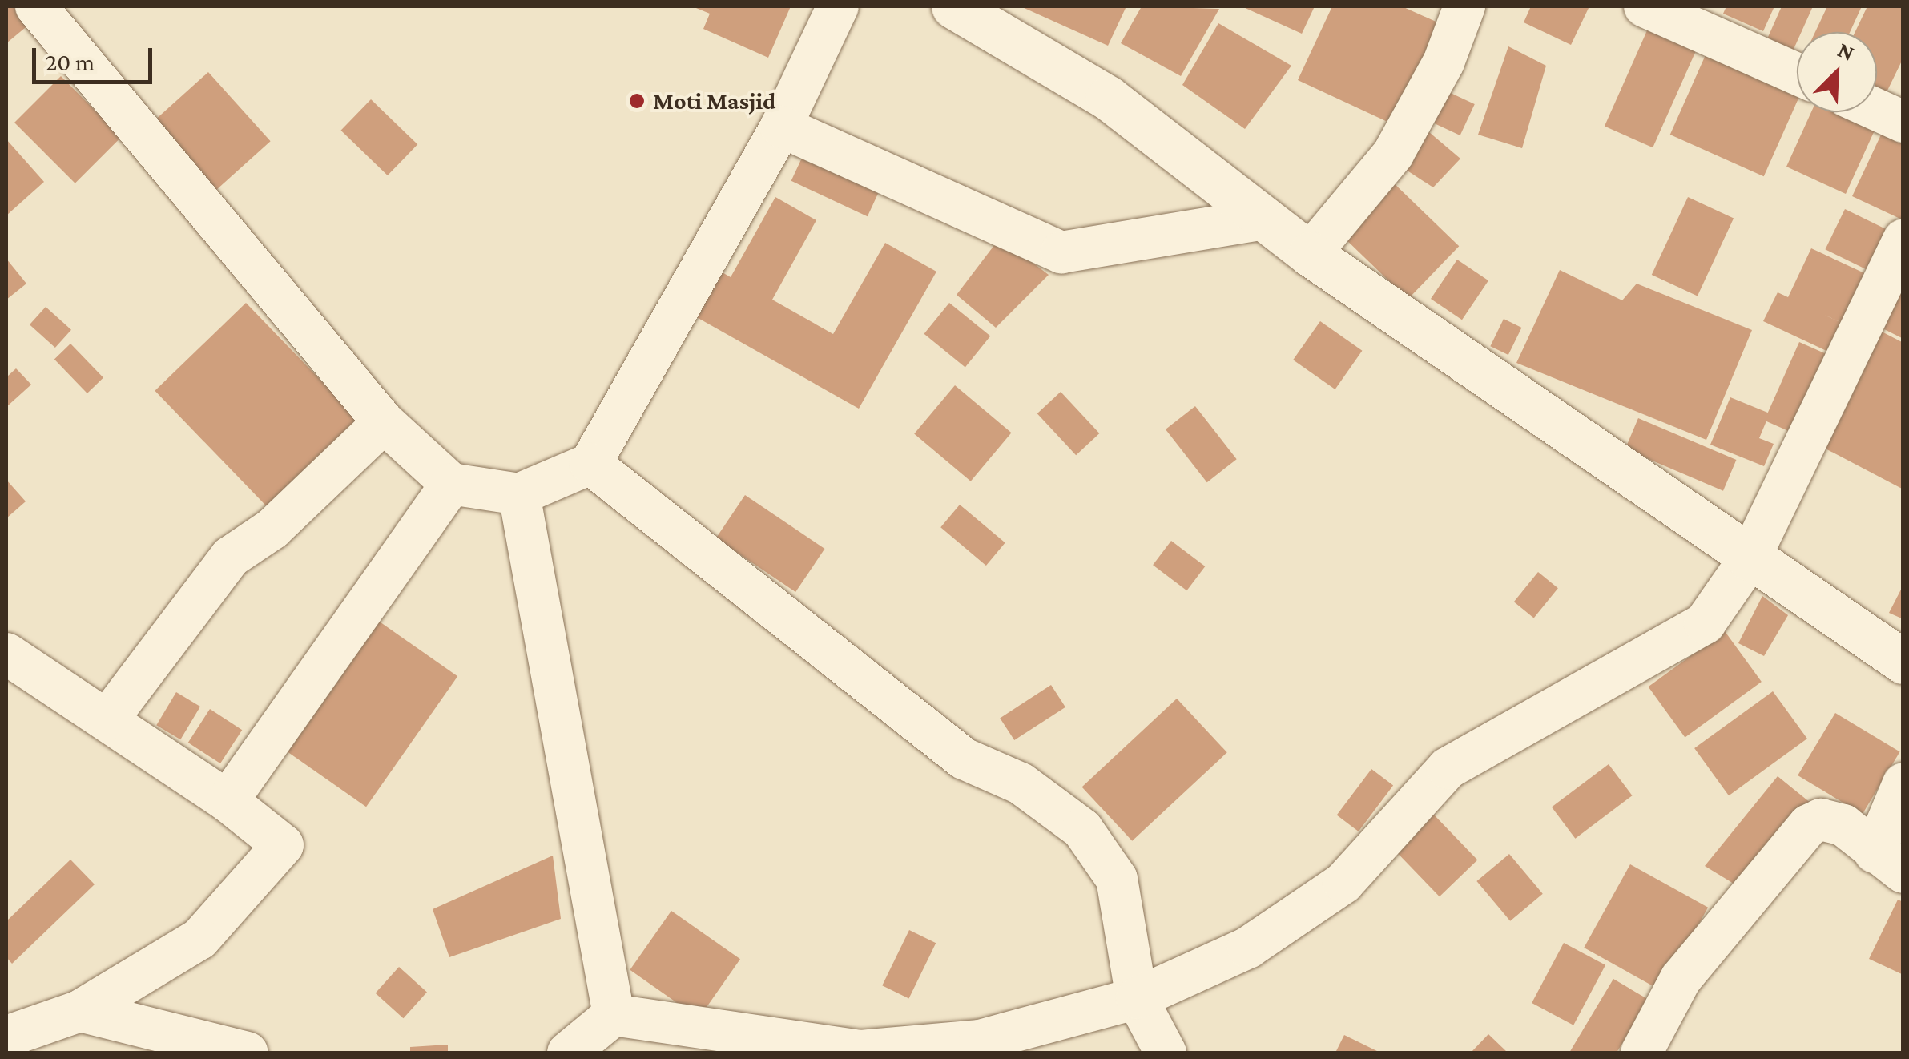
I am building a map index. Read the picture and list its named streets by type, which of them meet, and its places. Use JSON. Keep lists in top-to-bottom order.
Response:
{
  "places": ["Moti Masjid"],
  "scale_bar": "20 m",
  "north": "top right"
}
